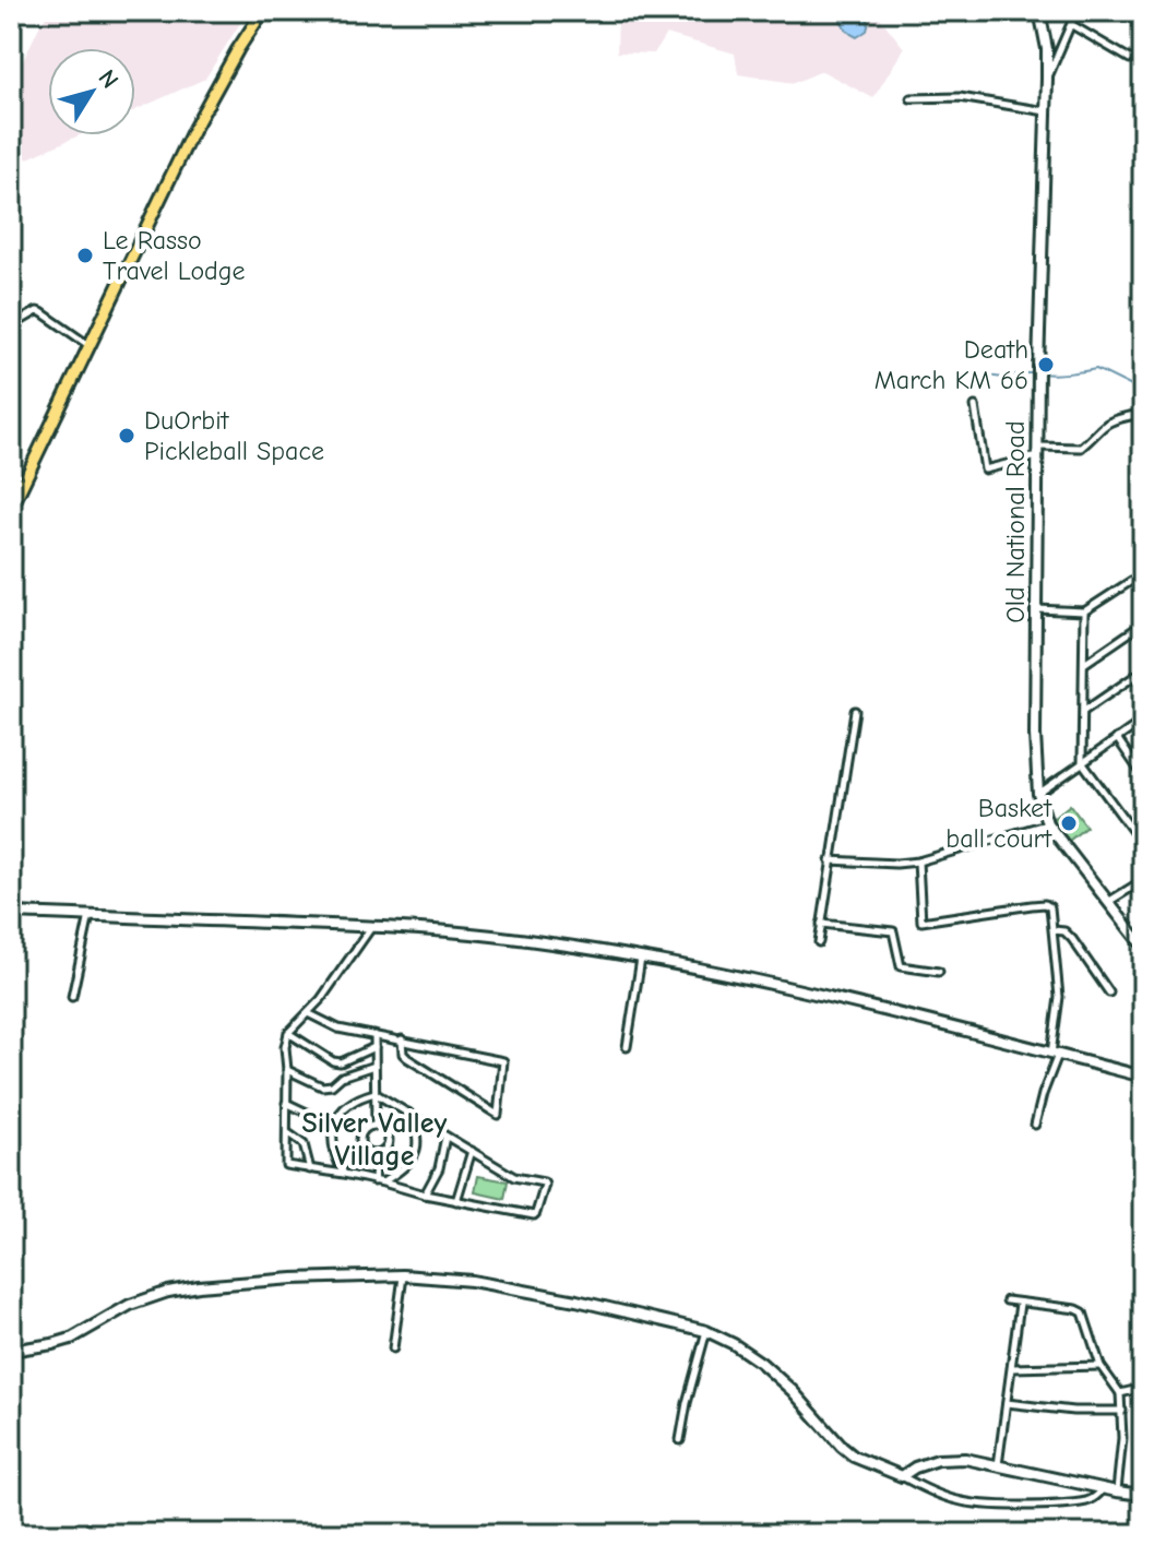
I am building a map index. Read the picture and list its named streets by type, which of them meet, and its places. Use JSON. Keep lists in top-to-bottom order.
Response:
{
  "streets": {
    "street": ["Old National Road"]
  },
  "districts": ["Silver Valley Village"],
  "places": [
    "Le Rasso Travel Lodge",
    "Death March KM 66",
    "DuOrbit Pickleball Space",
    "Basket ball court"
  ],
  "north": "top right"
}
